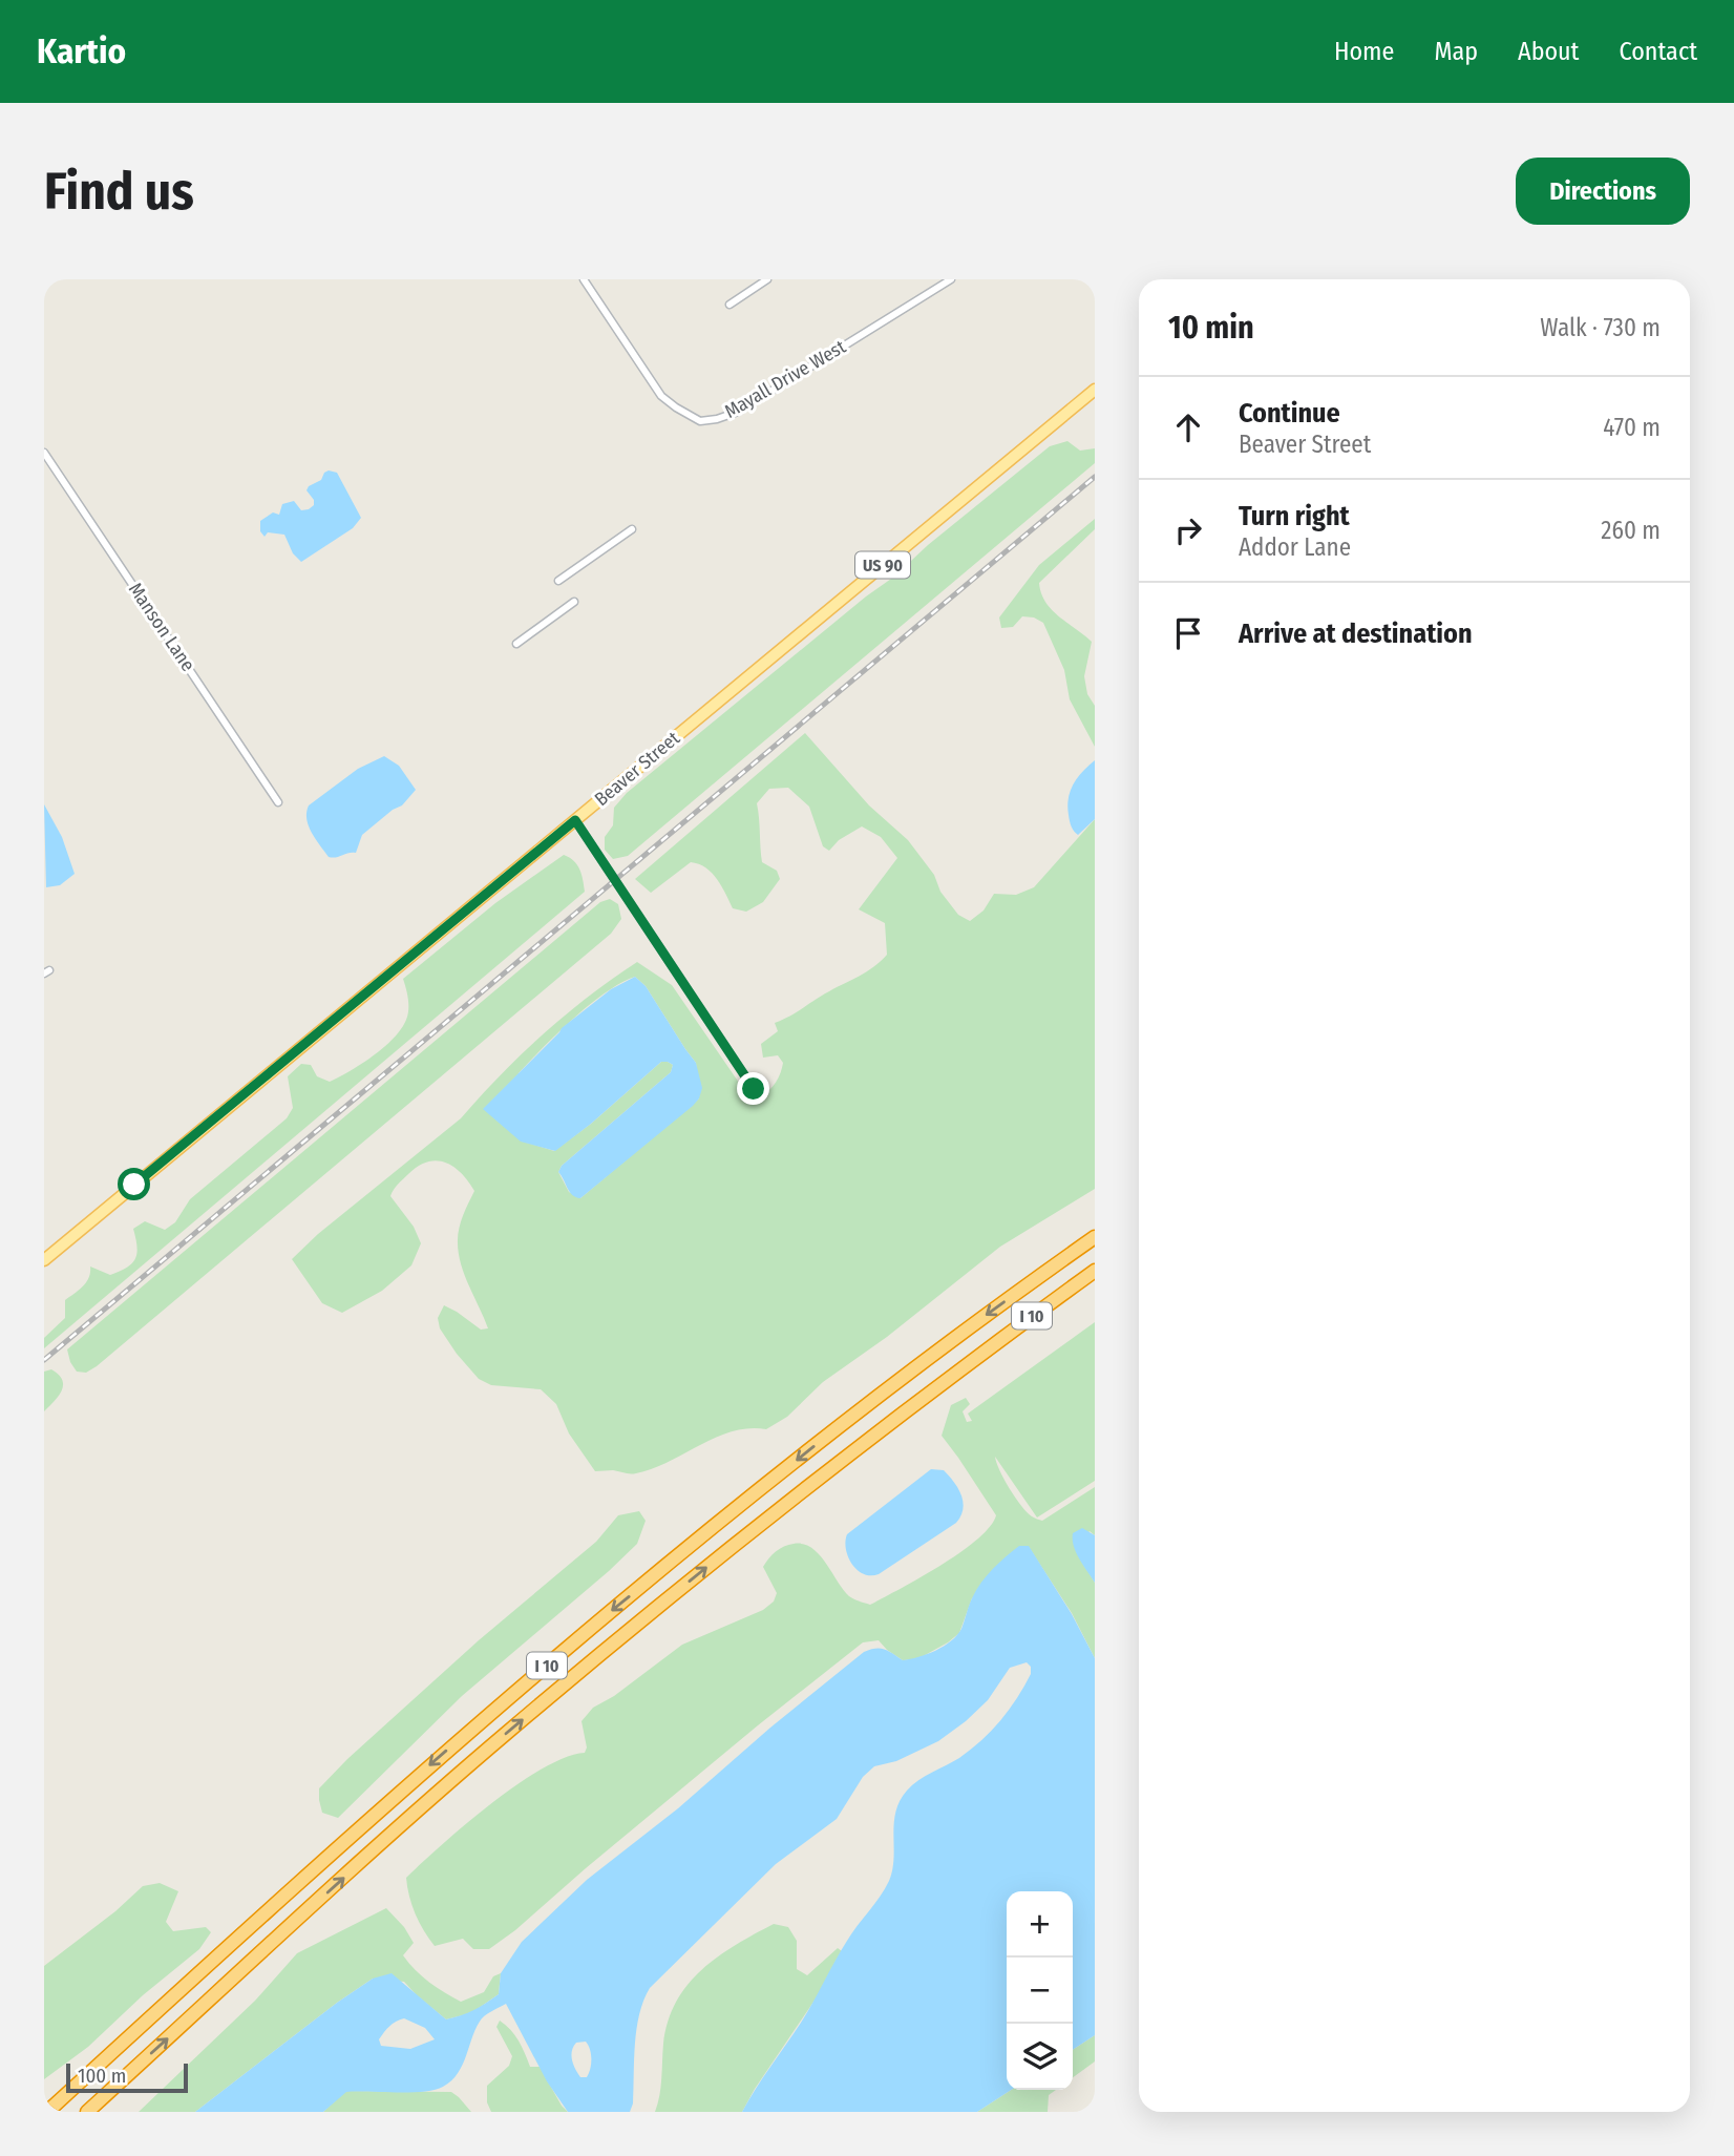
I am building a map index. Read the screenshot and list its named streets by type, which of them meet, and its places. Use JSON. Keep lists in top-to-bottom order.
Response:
{
  "streets": {
    "highway": ["I 10"],
    "main road": ["US 90", "Beaver Street"],
    "street": ["Mayall Drive West", "Manson Lane"]
  },
  "scale_bar": "100 m",
  "page": {
    "header": "Kartio",
    "nav": [
      "Home",
      "Map",
      "About",
      "Contact"
    ],
    "buttons": "Directions",
    "title": "Find us",
    "heading": ["10 min", "Walk · 730 m"],
    "list": [
      ["Continue", "Beaver Street", "470 m"],
      ["Turn right", "Addor Lane", "260 m"],
      "Arrive at destination"
    ],
    "map_buttons": ["+", "−"],
    "scale": "100 m"
  }
}
